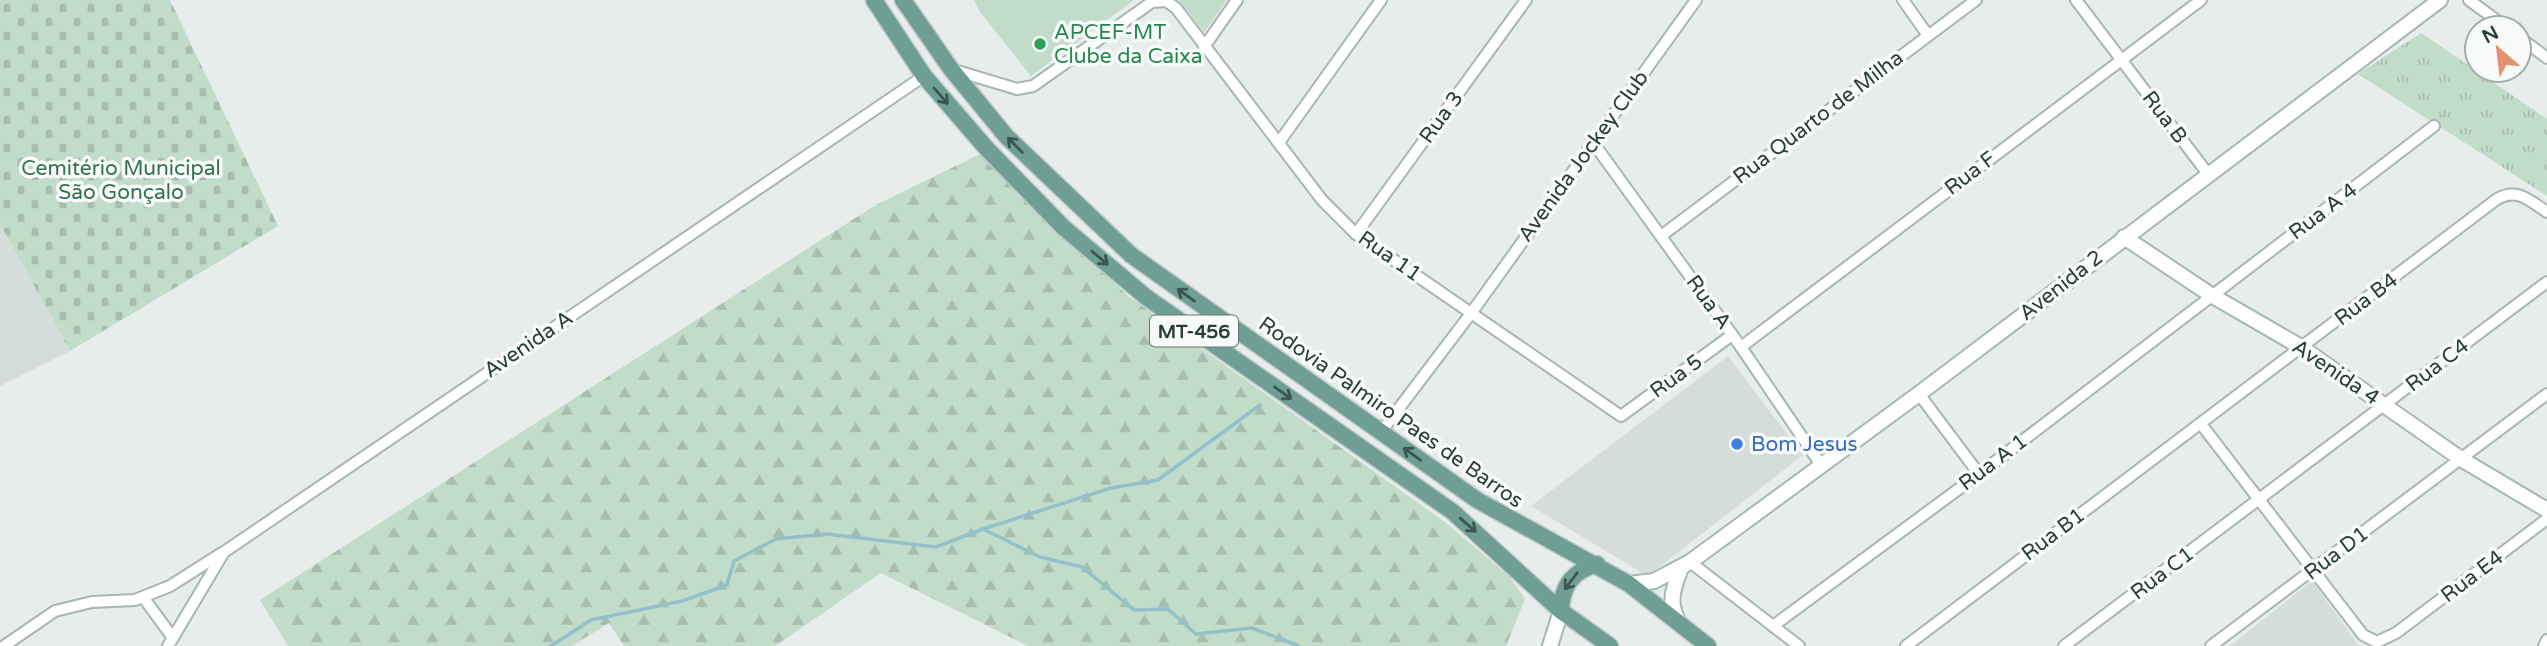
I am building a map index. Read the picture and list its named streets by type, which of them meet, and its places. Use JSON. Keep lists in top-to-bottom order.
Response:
{
  "streets": {
    "main road": ["MT-456", "Rodovia Palmiro Paes de Barros"],
    "street": [
      "Rua 3",
      "Rua Quarto de Milha",
      "Rua B",
      "Avenida Jockey Club",
      "Rua F",
      "Rua A 4",
      "Rua 11",
      "Avenida 2",
      "Rua B4",
      "Rua A",
      "Avenida A",
      "Rua C4",
      "Avenida 4",
      "Rua 5",
      "Rua A 1",
      "Rua B1",
      "Rua D1",
      "Rua C1",
      "Rua E4"
    ]
  },
  "crossings": [
    ["Rua 3", "Rua 11"],
    ["Rua Quarto de Milha", "Rua A"],
    ["Rua B", "Rua F"],
    ["Rua B", "Avenida 2"],
    ["Avenida Jockey Club", "Rua 11"],
    ["Avenida Jockey Club", "Rua A"],
    ["Rua F", "Rua A"],
    ["Rua A 4", "Avenida 4"],
    ["Rua A 4", "Rua A 1"],
    ["Rua 11", "Rua 5"],
    ["Rua 11", "Rodovia Palmiro Paes de Barros"],
    ["Avenida 2", "Rua A"],
    ["Avenida 2", "Avenida 4"],
    ["Avenida 2", "Rodovia Palmiro Paes de Barros"],
    ["Rua B4", "Avenida 4"],
    ["Rua B4", "Rua B1"],
    ["Rua A", "Rua 5"],
    ["MT-456", "Avenida A"],
    ["Rua C4", "Avenida 4"],
    ["Rua C4", "Rua C1"],
    ["Avenida 4", "Rua A 1"],
    ["Avenida 4", "Rua D1"],
    ["Rua D1", "Rua E4"]
  ],
  "parks": ["Cemitério Municipal São Gonçalo"],
  "places": ["APCEF-MT Clube da Caixa", "Bom Jesus"],
  "north": "top left"
}
